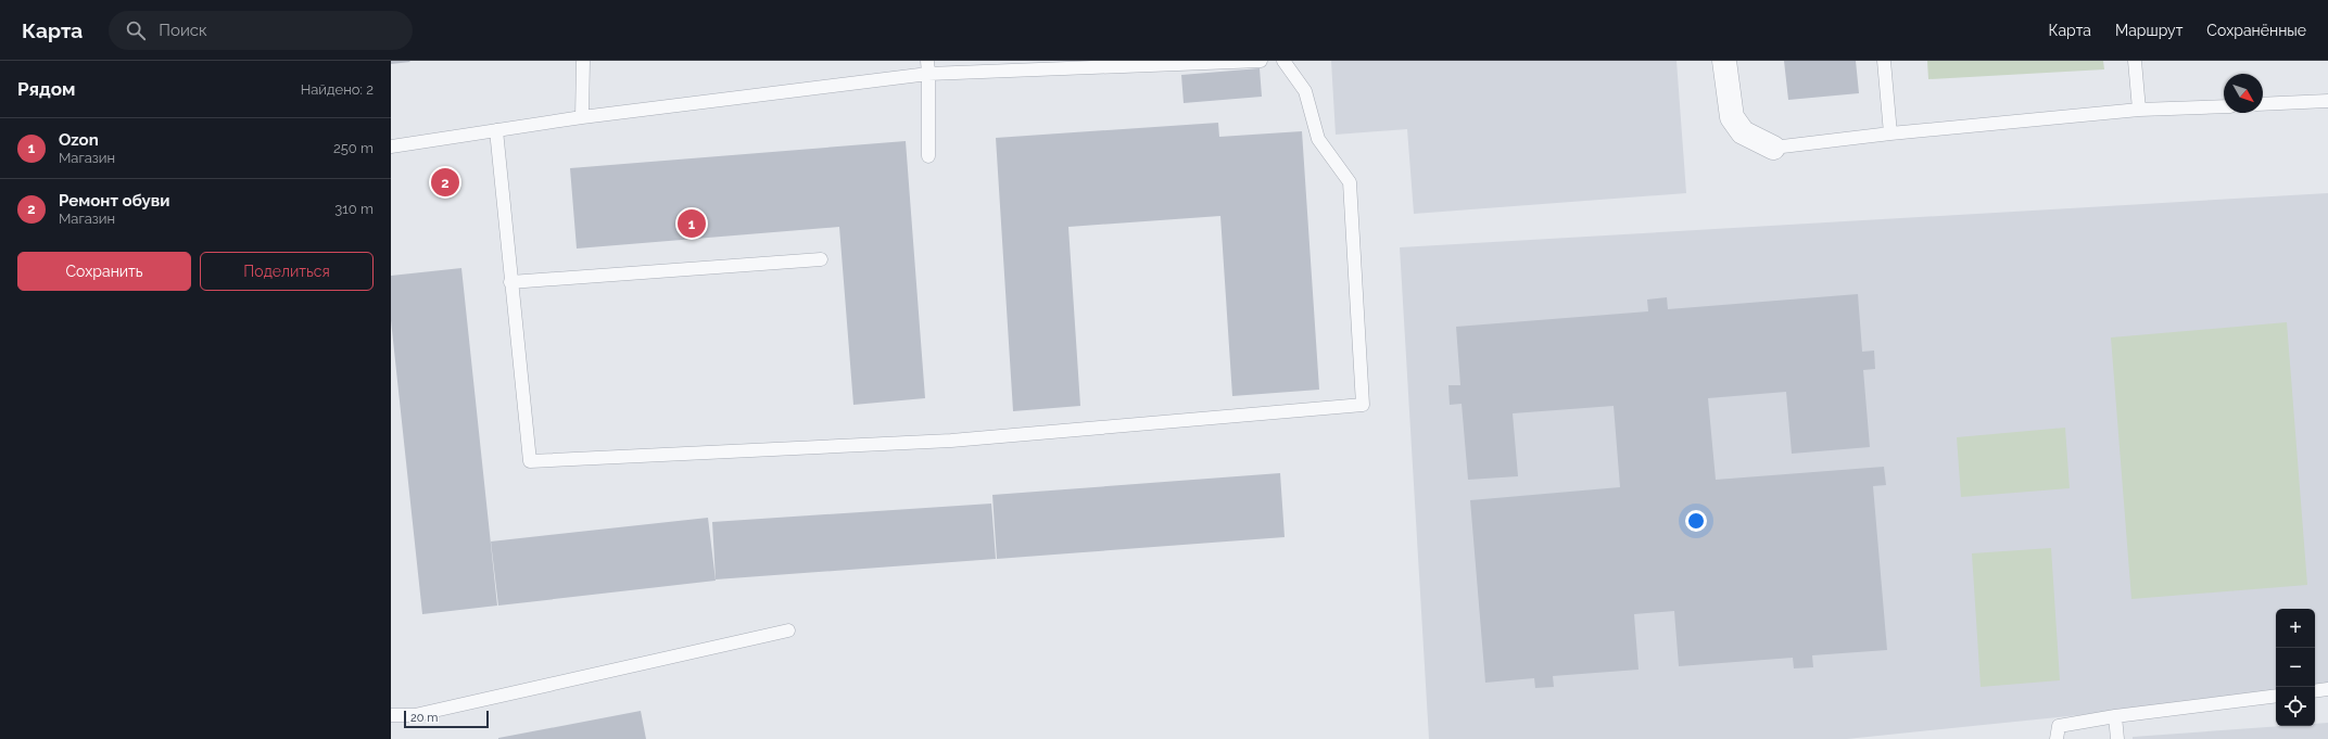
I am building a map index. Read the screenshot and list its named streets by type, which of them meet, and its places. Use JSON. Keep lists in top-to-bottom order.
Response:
{
  "scale_bar": "20 m",
  "north": "bottom right",
  "page": {
    "header": "Карта",
    "search": "Поиск",
    "nav": ["Карта", "Маршрут", "Сохранённые"],
    "heading": ["Рядом", "Найдено: 2"],
    "list": [
      {
        "mark": "1",
        "name": "Ozon",
        "note": "Магазин",
        "value": "250 m"
      },
      {
        "mark": "2",
        "name": "Ремонт обуви",
        "note": "Магазин",
        "value": "310 m"
      }
    ],
    "pins": ["2", "1"],
    "buttons": ["Сохранить", "Поделиться"],
    "map_buttons": ["+", "−"],
    "scale": "20 m"
  }
}
